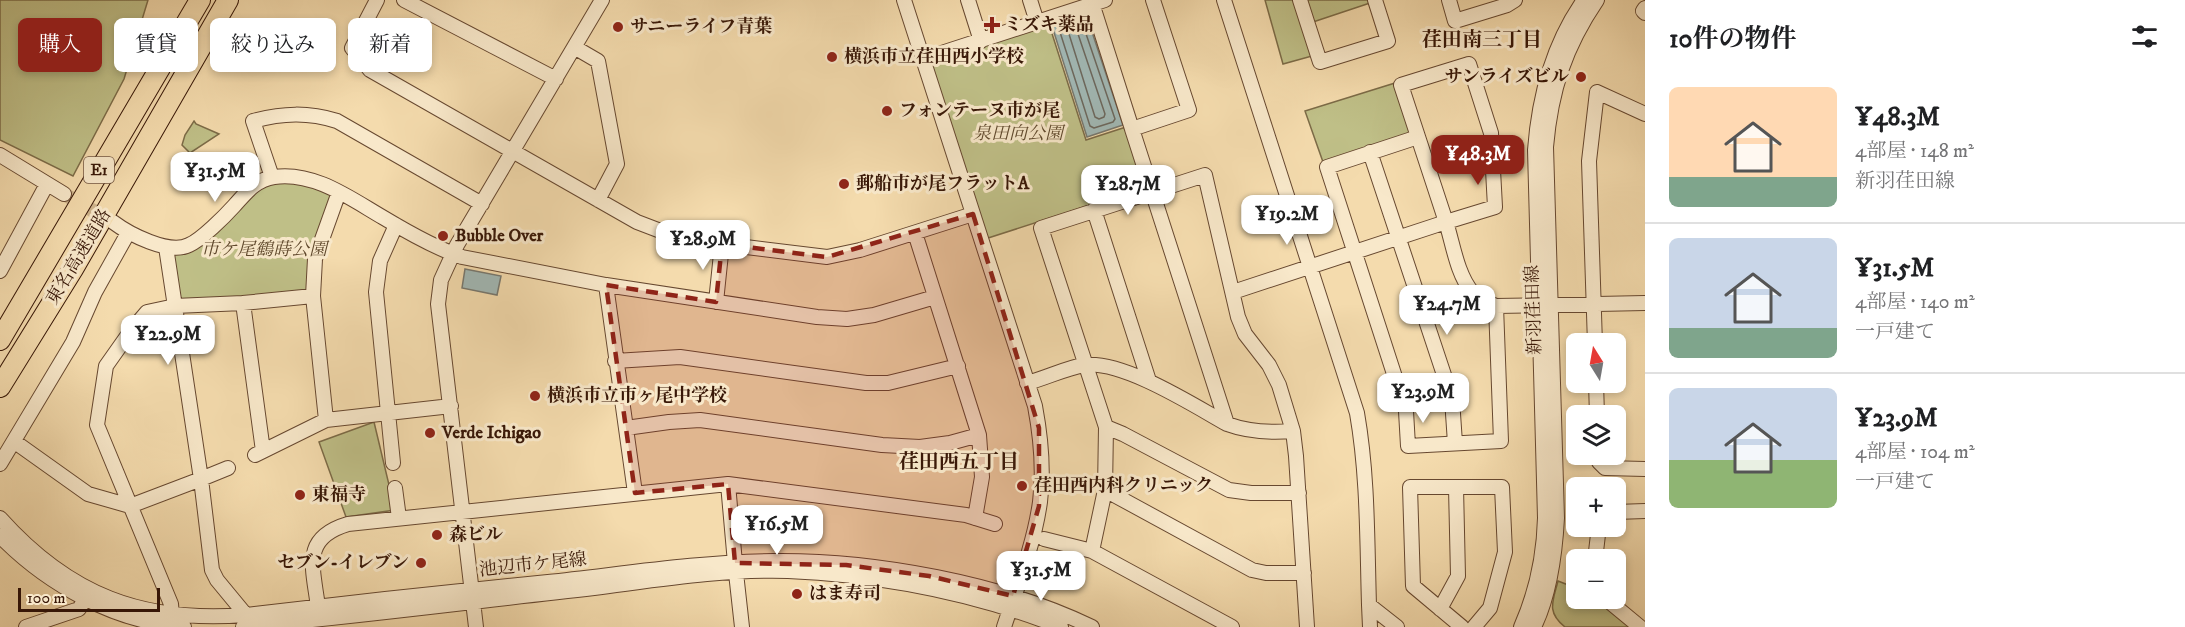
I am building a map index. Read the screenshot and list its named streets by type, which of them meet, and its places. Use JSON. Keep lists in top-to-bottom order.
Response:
{
  "streets": {
    "highway": ["E1", "東名高速道路"],
    "street": ["新羽荏田線", "池辺市ケ尾線"]
  },
  "districts": ["荏田南三丁目", "荏田西五丁目"],
  "parks": ["泉田向公園", "市ケ尾鶴蒔公園"],
  "places": {
    "health": ["ミズキ薬品"],
    "other": [
      "サニーライフ青葉",
      "横浜市立荏田西小学校",
      "サンライズビル",
      "フォンテーヌ市が尾",
      "郵船市が尾フラットA",
      "Bubble Over",
      "横浜市立市ヶ尾中学校",
      "Verde Ichigao",
      "荏田西内科クリニック",
      "東福寺",
      "森ビル",
      "セブン-イレブン",
      "はま寿司"
    ]
  },
  "scale_bar": "100 m",
  "north": "top",
  "page": {
    "heading": "10件の物件",
    "chip": [
      "購入",
      "賃貸",
      "絞り込み",
      "新着"
    ],
    "list": [
      {
        "name": "¥48.3M",
        "note": "4部屋 · 148 m² · 新羽荏田線"
      },
      {
        "name": "¥31.5M",
        "note": "4部屋 · 140 m² · 一戸建て"
      },
      {
        "name": "¥23.9M",
        "note": "4部屋 · 104 m² · 一戸建て"
      }
    ],
    "price": [
      "¥48.3M",
      "¥31.5M",
      "¥28.7M",
      "¥19.2M",
      "¥28.9M",
      "¥24.7M",
      "¥22.9M",
      "¥23.9M",
      "¥16.5M",
      "¥31.5M"
    ],
    "map_buttons": ["+", "−"],
    "scale": "100 m"
  }
}
